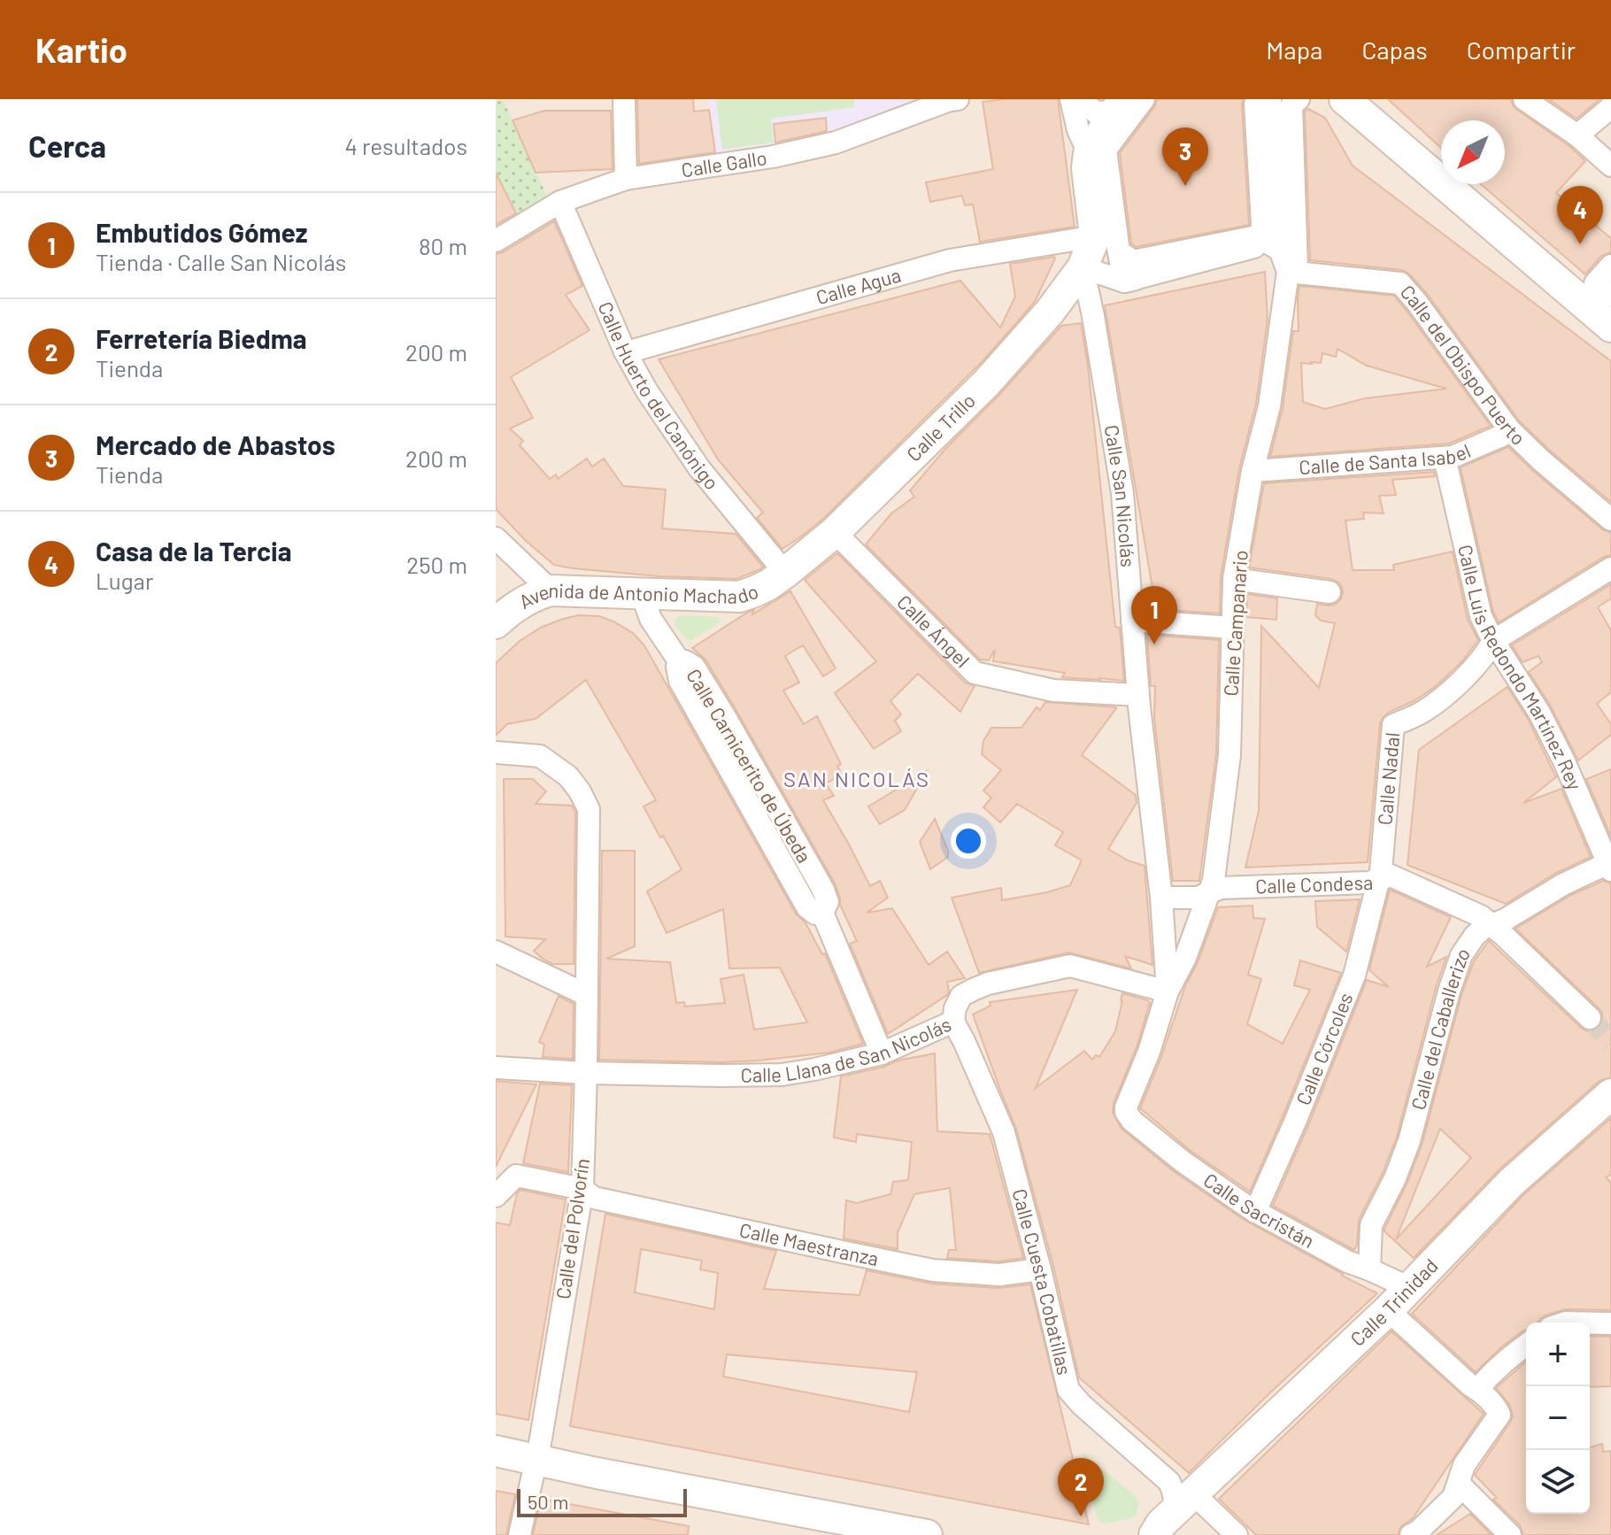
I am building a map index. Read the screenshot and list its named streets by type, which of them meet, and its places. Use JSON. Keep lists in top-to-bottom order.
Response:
{
  "streets": {
    "street": [
      "Calle Gallo",
      "Calle Agua",
      "Calle del Obispo Puerto",
      "Calle Huerto del Canónigo",
      "Calle Trillo",
      "Calle de Santa Isabel",
      "Calle San Nicolás",
      "Avenida de Antonio Machado",
      "Calle Campanario",
      "Calle Ángel",
      "Calle Luis Redondo Martínez Rey",
      "Calle Carnicerito de Úbeda",
      "Calle Nadal",
      "Calle Condesa",
      "Calle del Caballerizo",
      "Calle Llana de San Nicolás",
      "Calle Córcoles",
      "Calle Sacristán",
      "Calle del Polvorín",
      "Calle Maestranza",
      "Calle Cuesta Cobatillas",
      "Calle Trinidad"
    ]
  },
  "crossings": [
    ["Calle Gallo", "Calle Huerto del Canónigo"],
    ["Calle Agua", "Calle Huerto del Canónigo"],
    ["Calle Agua", "Calle Trillo"],
    ["Calle del Obispo Puerto", "Calle de Santa Isabel"],
    ["Calle del Obispo Puerto", "Calle Campanario"],
    ["Calle Huerto del Canónigo", "Calle Trillo"],
    ["Calle Huerto del Canónigo", "Avenida de Antonio Machado"],
    ["Calle Trillo", "Calle San Nicolás"],
    ["Calle Trillo", "Avenida de Antonio Machado"],
    ["Calle Trillo", "Calle Ángel"],
    ["Calle de Santa Isabel", "Calle Campanario"],
    ["Calle de Santa Isabel", "Calle Luis Redondo Martínez Rey"],
    ["Calle San Nicolás", "Calle Campanario"],
    ["Calle San Nicolás", "Calle Ángel"],
    ["Calle San Nicolás", "Calle Condesa"],
    ["Calle San Nicolás", "Calle Llana de San Nicolás"],
    ["Calle San Nicolás", "Calle Sacristán"],
    ["Avenida de Antonio Machado", "Calle Carnicerito de Úbeda"],
    ["Calle Campanario", "Calle Condesa"],
    ["Calle Campanario", "Calle Llana de San Nicolás"],
    ["Calle Campanario", "Calle Sacristán"],
    ["Calle Luis Redondo Martínez Rey", "Calle Nadal"],
    ["Calle Luis Redondo Martínez Rey", "Calle del Caballerizo"],
    ["Calle Carnicerito de Úbeda", "Calle Llana de San Nicolás"],
    ["Calle Nadal", "Calle Condesa"],
    ["Calle Nadal", "Calle Córcoles"],
    ["Calle Condesa", "Calle del Caballerizo"],
    ["Calle Condesa", "Calle Córcoles"],
    ["Calle del Caballerizo", "Calle Sacristán"],
    ["Calle Llana de San Nicolás", "Calle Sacristán"],
    ["Calle Llana de San Nicolás", "Calle del Polvorín"],
    ["Calle Llana de San Nicolás", "Calle Cuesta Cobatillas"],
    ["Calle Córcoles", "Calle Sacristán"],
    ["Calle Sacristán", "Calle Trinidad"],
    ["Calle del Polvorín", "Calle Maestranza"],
    ["Calle Maestranza", "Calle Cuesta Cobatillas"],
    ["Calle Cuesta Cobatillas", "Calle Trinidad"]
  ],
  "districts": ["SAN NICOLÁS"],
  "scale_bar": "50 m",
  "north": "bottom left",
  "page": {
    "header": "Kartio",
    "nav": ["Mapa", "Capas", "Compartir"],
    "heading": ["Cerca", "4 resultados"],
    "pins": [
      "3",
      "4",
      "1",
      "2"
    ],
    "list": [
      {
        "mark": "1",
        "name": "Embutidos Gómez",
        "note": "Tienda · Calle San Nicolás",
        "value": "80 m"
      },
      {
        "mark": "2",
        "name": "Ferretería Biedma",
        "note": "Tienda",
        "value": "200 m"
      },
      {
        "mark": "3",
        "name": "Mercado de Abastos",
        "note": "Tienda",
        "value": "200 m"
      },
      {
        "mark": "4",
        "name": "Casa de la Tercia",
        "note": "Lugar",
        "value": "250 m"
      }
    ],
    "map_buttons": ["+", "−"],
    "scale": "50 m"
  }
}
